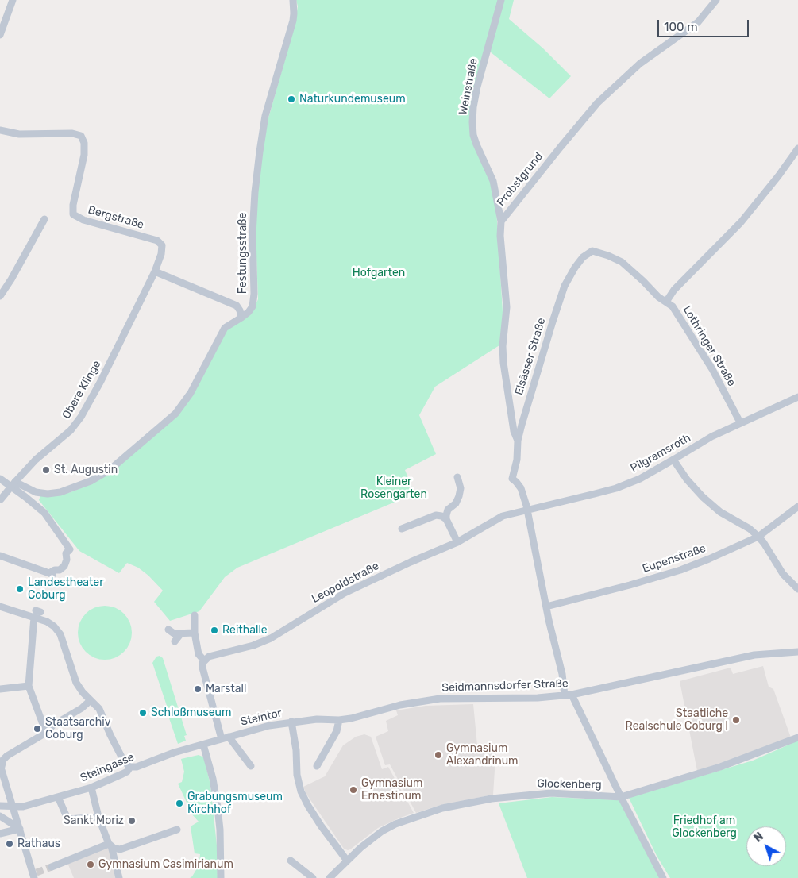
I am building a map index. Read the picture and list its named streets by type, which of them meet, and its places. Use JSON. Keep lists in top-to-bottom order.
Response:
{
  "streets": {
    "street": [
      "Weinstraße",
      "Probstgrund",
      "Bergstraße",
      "Festungsstraße",
      "Lothringer Straße",
      "Elsässer Straße",
      "Obere Klinge",
      "Pilgramsroth",
      "Eupenstraße",
      "Leopoldstraße",
      "Seidmannsdorfer Straße",
      "Steintor",
      "Steingasse",
      "Glockenberg"
    ]
  },
  "crossings": [
    ["Weinstraße", "Probstgrund"],
    ["Probstgrund", "Elsässer Straße"],
    ["Bergstraße", "Obere Klinge"],
    ["Festungsstraße", "Obere Klinge"],
    ["Lothringer Straße", "Elsässer Straße"],
    ["Lothringer Straße", "Pilgramsroth"],
    ["Elsässer Straße", "Pilgramsroth"],
    ["Pilgramsroth", "Leopoldstraße"],
    ["Seidmannsdorfer Straße", "Steintor"],
    ["Steintor", "Steingasse"]
  ],
  "parks": ["Hofgarten", "Kleiner Rosengarten", "Friedhof am Glockenberg"],
  "places": [
    "Naturkundemuseum",
    "St. Augustin",
    "Landestheater Coburg",
    "Reithalle",
    "Marstall",
    "Schloßmuseum",
    "Staatliche Realschule Coburg I",
    "Staatsarchiv Coburg",
    "Gymnasium Alexandrinum",
    "Gymnasium Ernestinum",
    "Grabungsmuseum Kirchhof",
    "Sankt Moriz",
    "Rathaus",
    "Gymnasium Casimirianum"
  ],
  "scale_bar": "100 m",
  "north": "top left"
}
